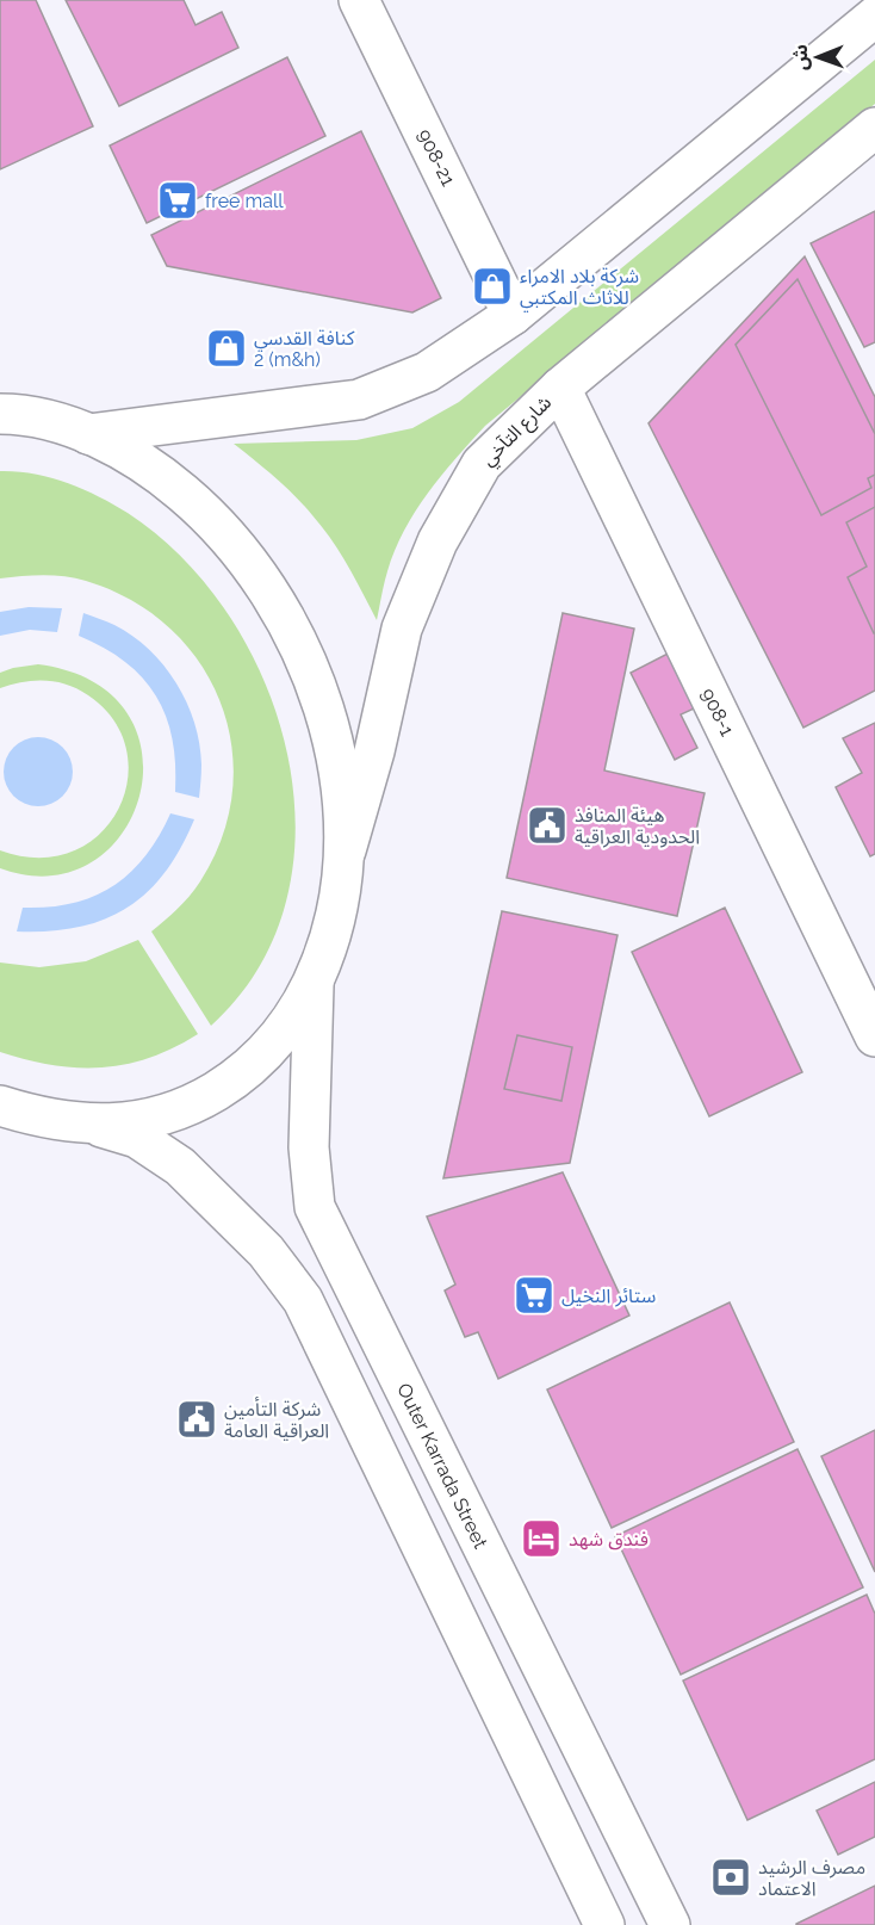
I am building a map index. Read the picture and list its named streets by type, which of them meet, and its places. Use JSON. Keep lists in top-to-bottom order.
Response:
{
  "streets": {
    "main road": [
      "908-21",
      "شارع التآخي",
      "908-1",
      "Outer Karrada Street"
    ]
  },
  "crossings": [
    ["شارع التآخي", "908-1"]
  ],
  "places": {
    "supermarket": ["free mall", "ستائر النخيل"],
    "shop": ["شركة بلاد الامراء للاثاث المكتبي", "كنافة القدسي 2 (m&h)"],
    "public building": ["هيئة المنافذ الحدودية العراقية", "شركة التأمين العراقية العامة"],
    "hotel": ["فندق شهد"],
    "bank": ["مصرف الرشيد الاعتماد"]
  },
  "north": "left"
}
